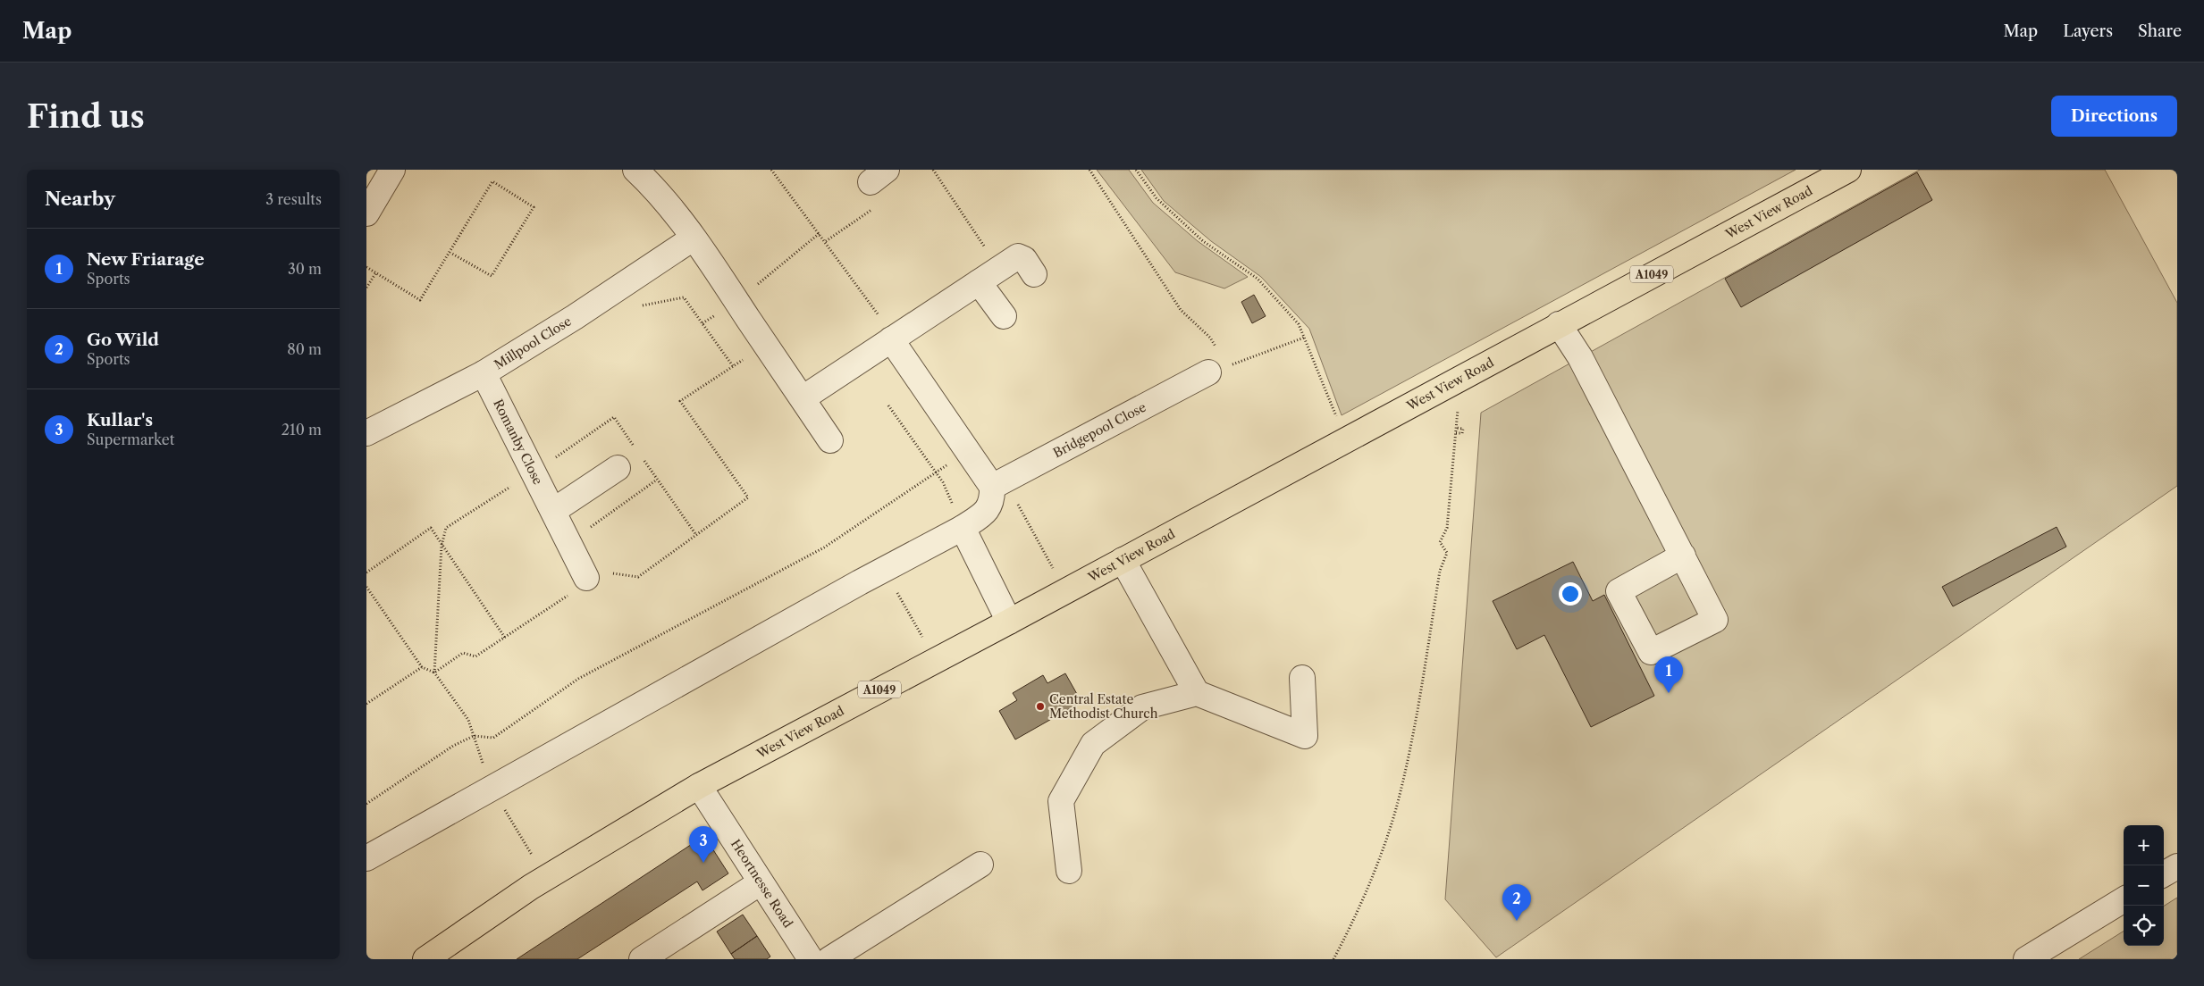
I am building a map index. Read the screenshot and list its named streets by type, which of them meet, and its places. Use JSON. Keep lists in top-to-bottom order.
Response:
{
  "streets": {
    "main road": ["West View Road", "A1049"],
    "street": [
      "Millpool Close",
      "Bridgepool Close",
      "Romanby Close",
      "Heortnesse Road"
    ]
  },
  "crossings": [
    ["West View Road", "Heortnesse Road"],
    ["Millpool Close", "Romanby Close"]
  ],
  "places": ["Central Estate Methodist Church"],
  "page": {
    "header": "Map",
    "nav": ["Map", "Layers", "Share"],
    "buttons": "Directions",
    "title": "Find us",
    "heading": ["Nearby", "3 results"],
    "list": [
      {
        "mark": "1",
        "name": "New Friarage",
        "note": "Sports",
        "value": "30 m"
      },
      {
        "mark": "2",
        "name": "Go Wild",
        "note": "Sports",
        "value": "80 m"
      },
      {
        "mark": "3",
        "name": "Kullar's",
        "note": "Supermarket",
        "value": "210 m"
      }
    ],
    "pins": ["1", "3", "2"],
    "map_buttons": ["+", "−"]
  }
}
